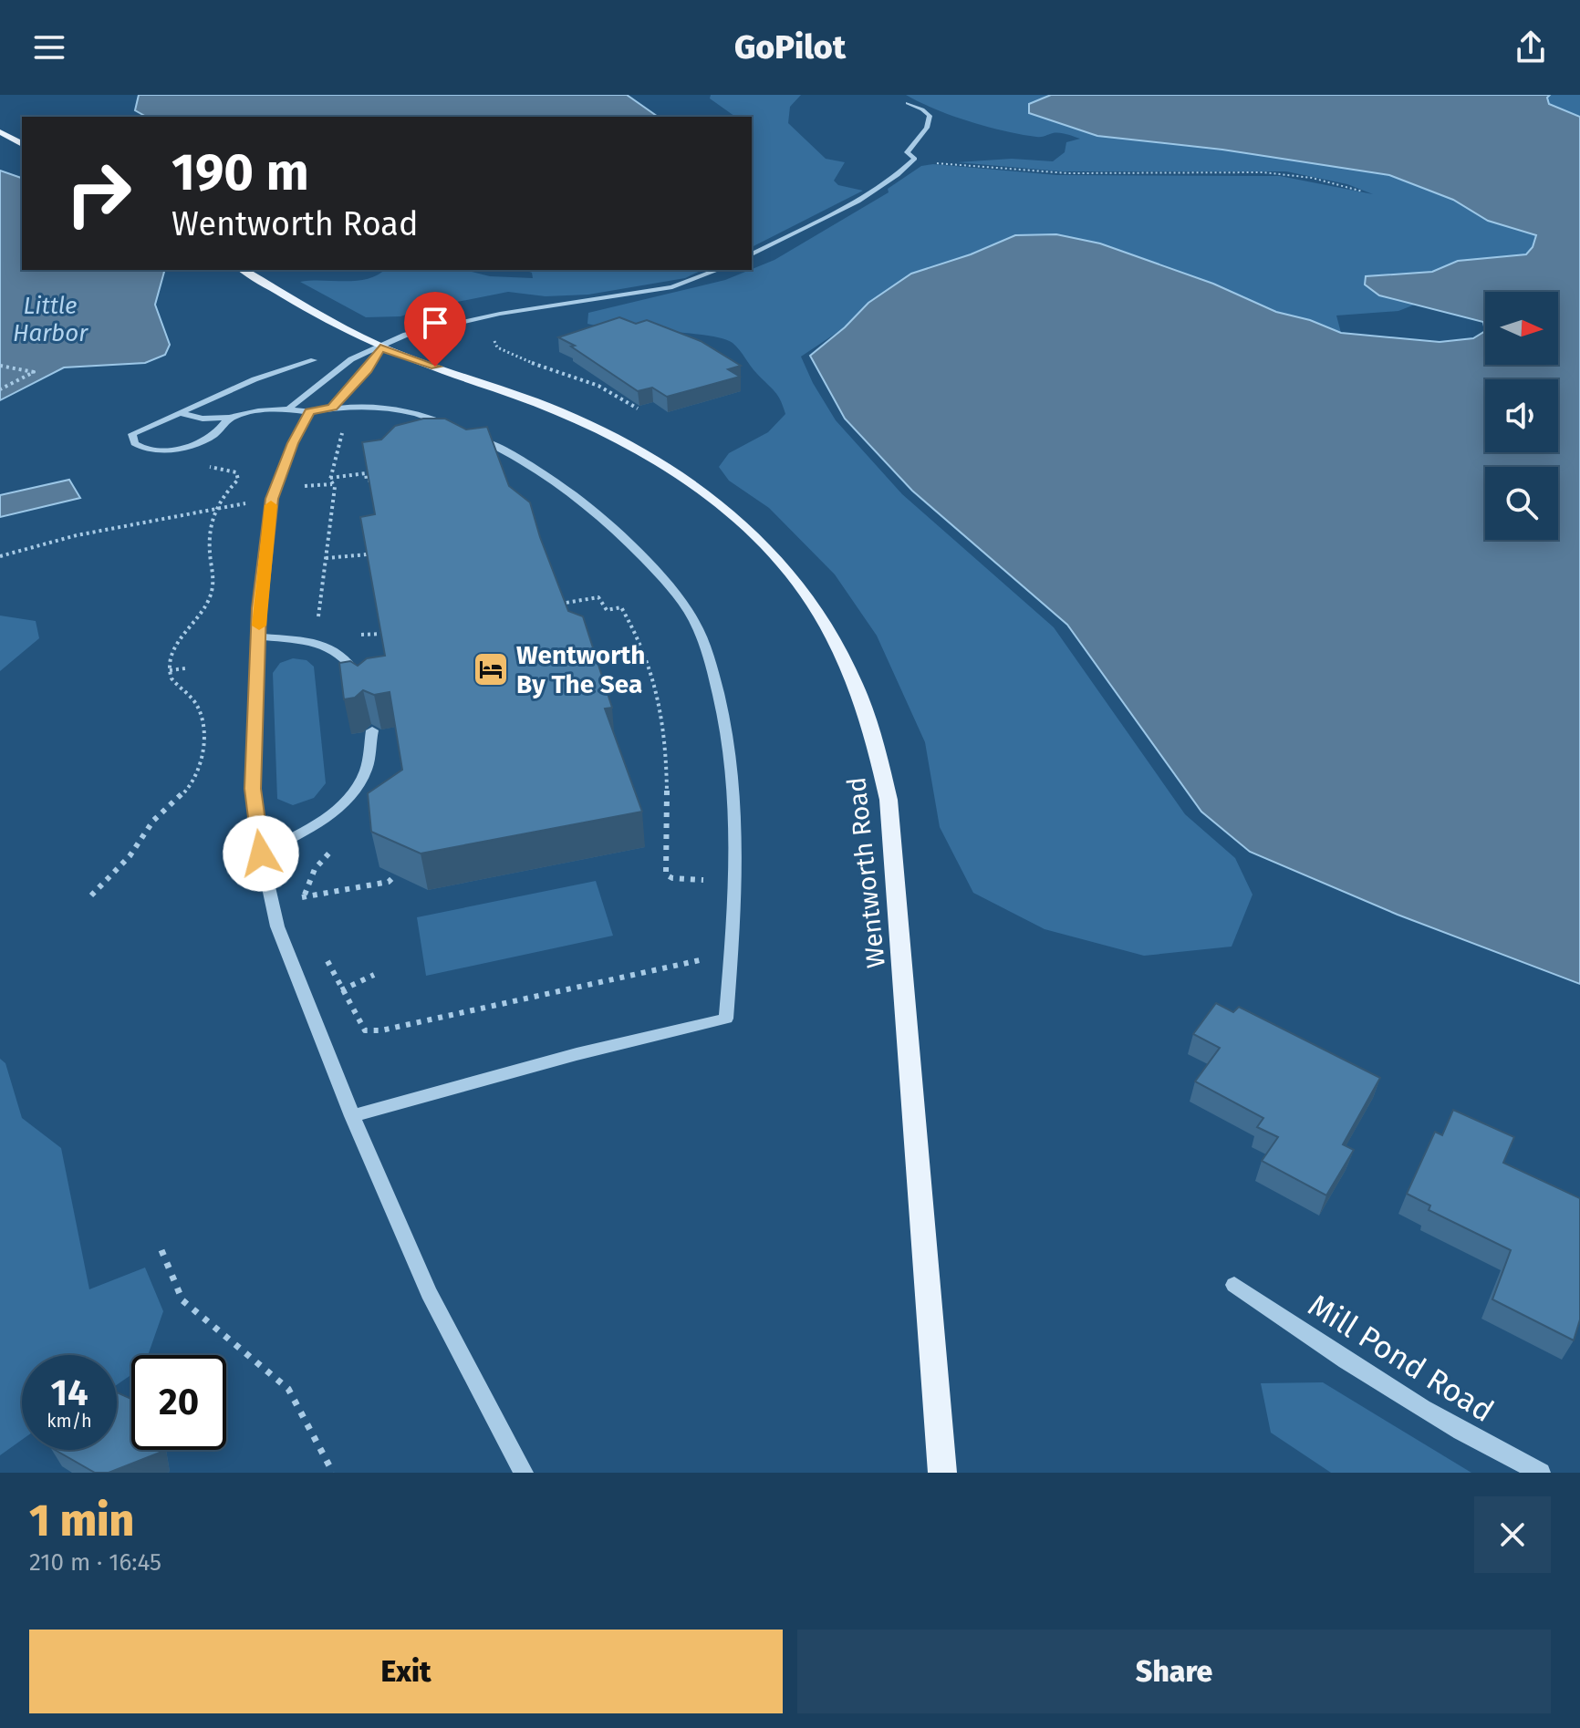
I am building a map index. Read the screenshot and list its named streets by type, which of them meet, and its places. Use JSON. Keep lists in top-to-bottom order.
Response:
{
  "streets": {
    "main road": ["Wentworth Road"],
    "street": ["Mill Pond Road"]
  },
  "water": ["Little Harbor"],
  "places": {
    "hotel": ["Wentworth By The Sea"]
  },
  "north": "right",
  "page": {
    "header": "GoPilot",
    "turn": ["190 m", "Wentworth Road"],
    "speed": "14 km/h",
    "limit": "20",
    "heading": ["1 min", "210 m · 16:45"],
    "buttons": ["Exit", "Share"]
  }
}
